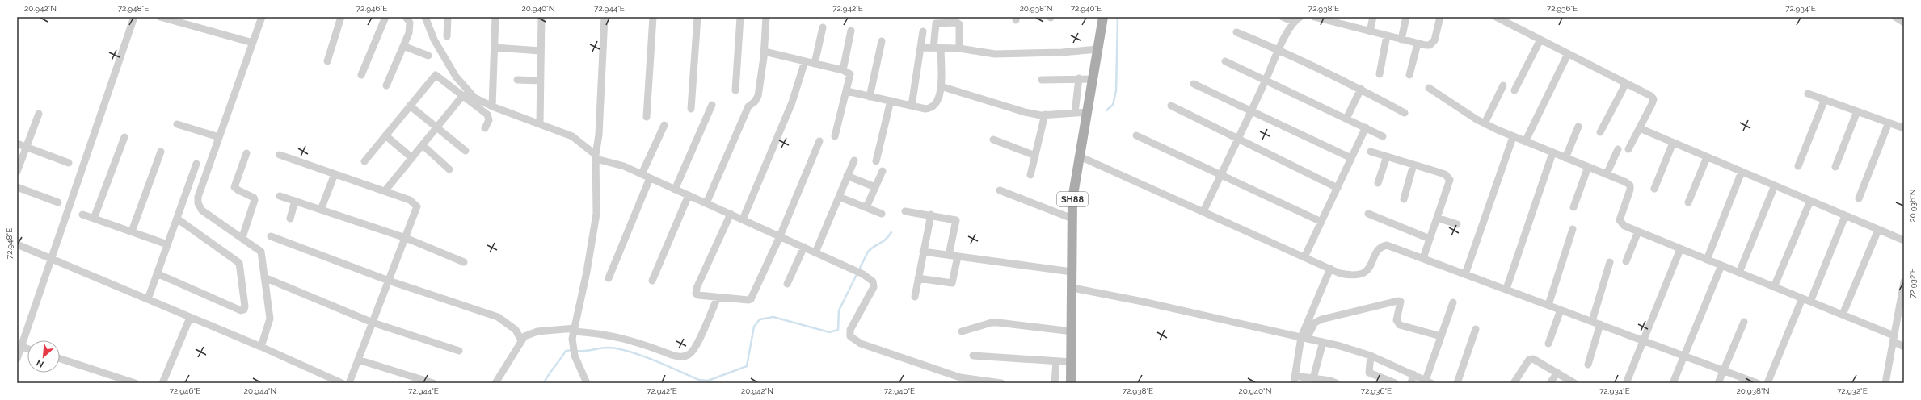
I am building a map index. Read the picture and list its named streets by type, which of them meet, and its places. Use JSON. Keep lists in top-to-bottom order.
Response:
{
  "streets": {
    "main road": ["SH88"]
  },
  "north": "bottom left",
  "coordinates": [
    "20.942°N",
    "72.948°E",
    "72.946°E",
    "20.940°N",
    "72.944°E",
    "72.942°E",
    "20.938°N",
    "72.940°E",
    "72.938°E",
    "72.936°E",
    "72.934°E",
    "20.936°N",
    "72.932°E",
    "20.944°N"
  ]
}
